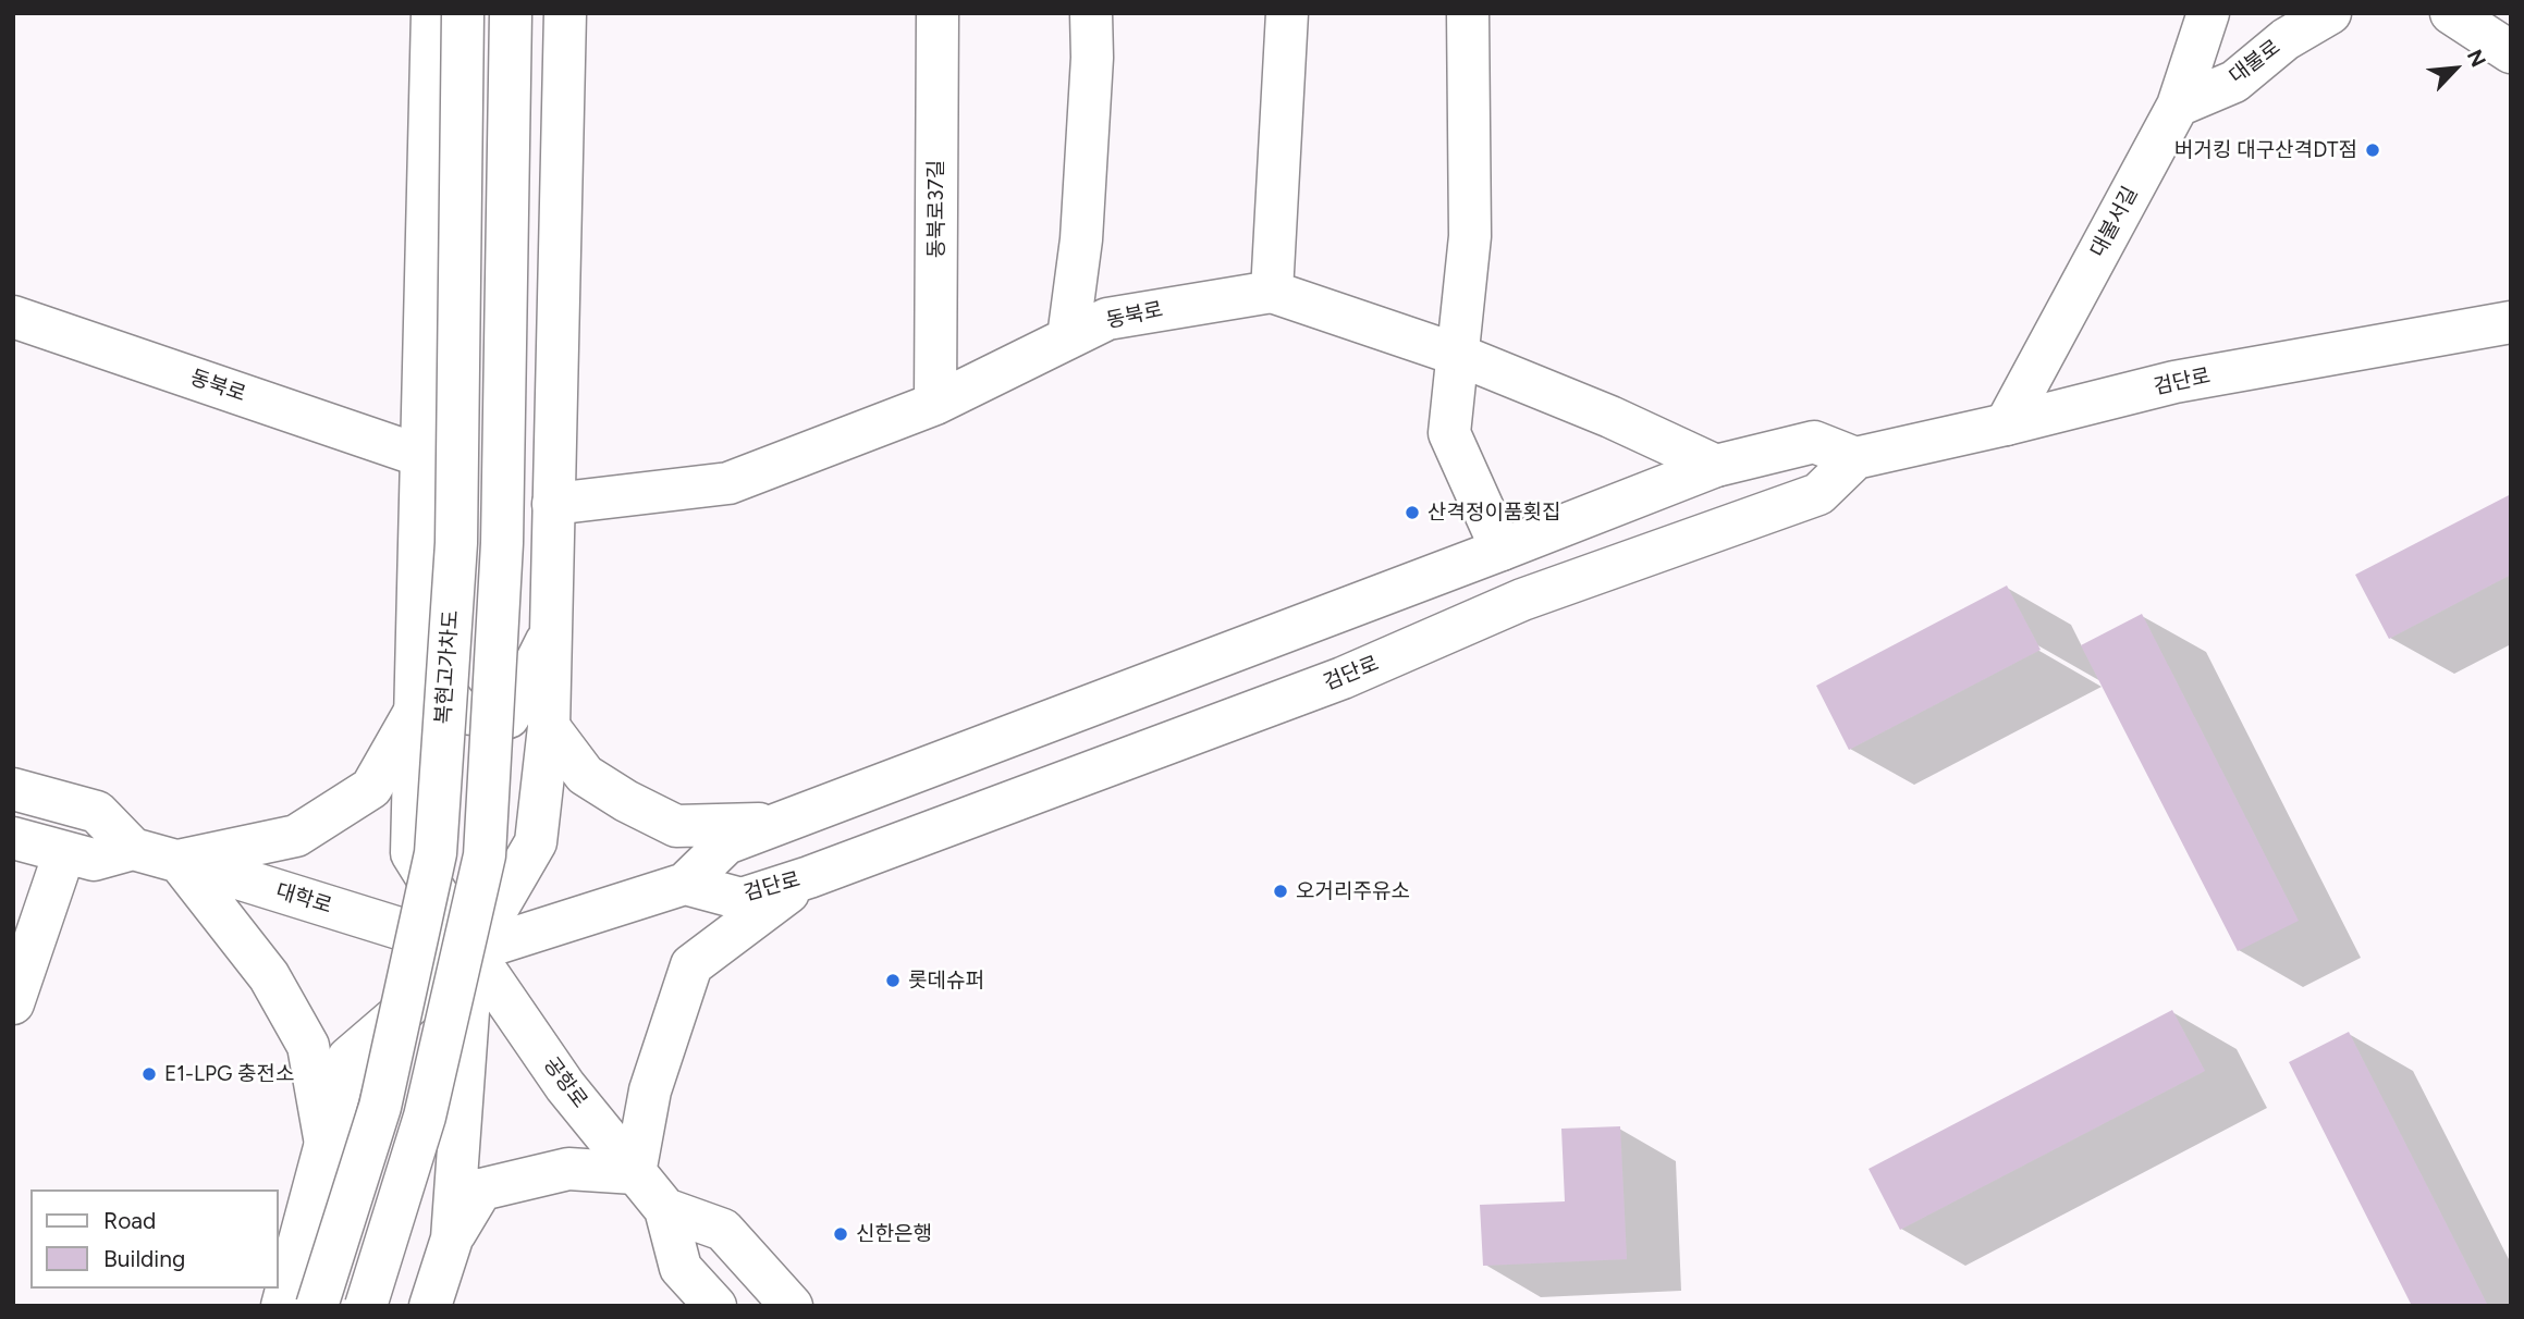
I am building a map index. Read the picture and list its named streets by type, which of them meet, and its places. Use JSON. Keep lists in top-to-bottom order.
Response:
{
  "streets": {
    "main road": [
      "대불로",
      "동북로37길",
      "대불서길",
      "동북로",
      "검단로",
      "복현고가차도",
      "대학로",
      "공항로"
    ]
  },
  "crossings": [
    ["대불로", "대불서길"],
    ["동북로37길", "동북로"],
    ["대불서길", "검단로"],
    ["동북로", "공항로"],
    ["대학로", "공항로"]
  ],
  "places": [
    "버거킹 대구산격DT점",
    "산격정이품횟집",
    "오거리주유소",
    "롯데슈퍼",
    "E1-LPG 충전소",
    "신한은행"
  ],
  "legend": ["Road", "Building"],
  "north": "top right"
}
